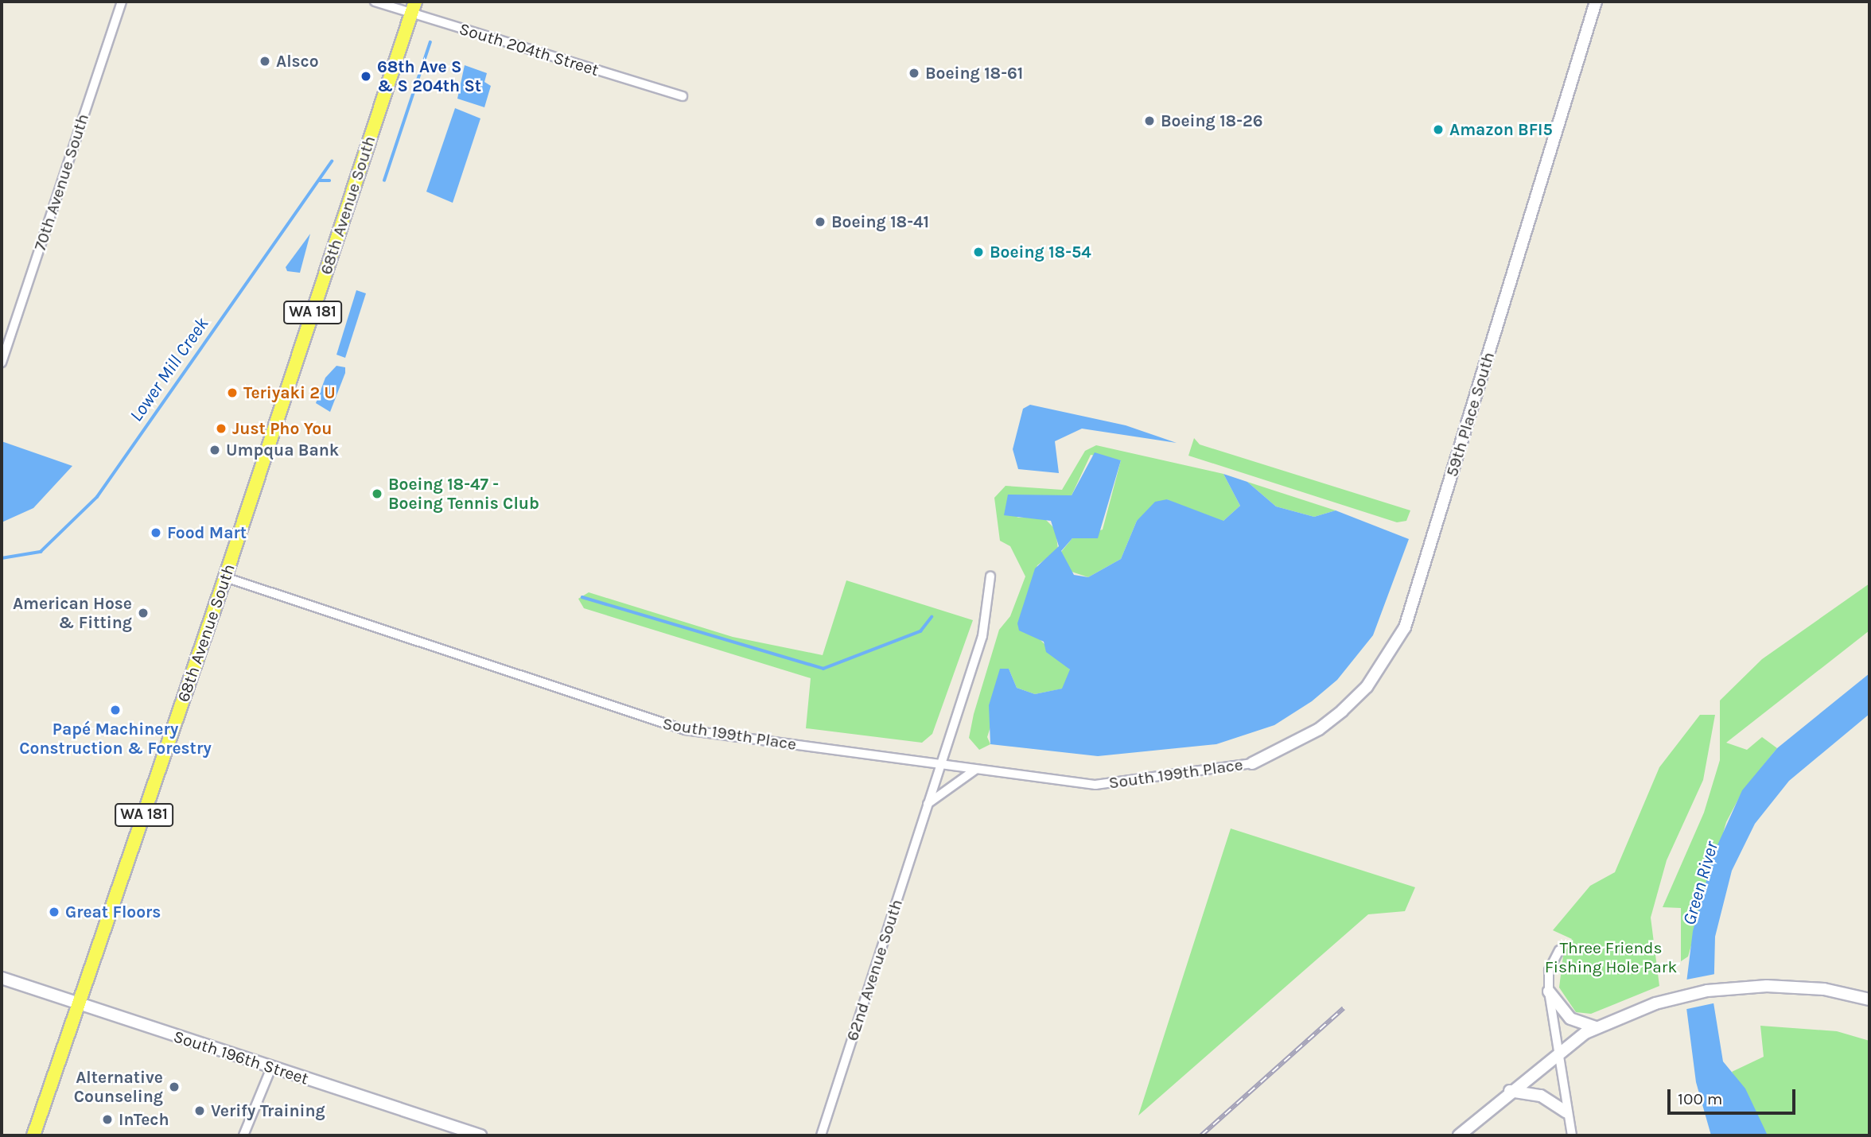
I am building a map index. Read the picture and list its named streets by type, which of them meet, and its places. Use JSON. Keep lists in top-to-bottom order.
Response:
{
  "streets": {
    "main road": [
      "68th Avenue South",
      "WA 181",
      "59th Place South",
      "South 196th Street"
    ],
    "street": [
      "South 204th Street",
      "70th Avenue South",
      "South 199th Place",
      "62nd Avenue South"
    ]
  },
  "crossings": [
    ["South 204th Street", "68th Avenue South"],
    ["68th Avenue South", "South 199th Place"],
    ["68th Avenue South", "South 196th Street"],
    ["59th Place South", "South 199th Place"],
    ["South 199th Place", "62nd Avenue South"]
  ],
  "water": ["Lower Mill Creek", "Green River"],
  "parks": ["Three Friends Fishing Hole Park"],
  "places": [
    "Alsco",
    "Boeing 18-61",
    "68th Ave S & S 204th St",
    "Boeing 18-26",
    "Amazon BFI5",
    "Boeing 18-41",
    "Boeing 18-54",
    "Teriyaki 2 U",
    "Just Pho You",
    "Umpqua Bank",
    "Boeing 18-47 - Boeing Tennis Club",
    "Food Mart",
    "American Hose & Fitting",
    "Papé Machinery Construction & Forestry",
    "Great Floors",
    "Alternative Counseling",
    "Verify Training",
    "InTech"
  ],
  "scale_bar": "100 m"
}
